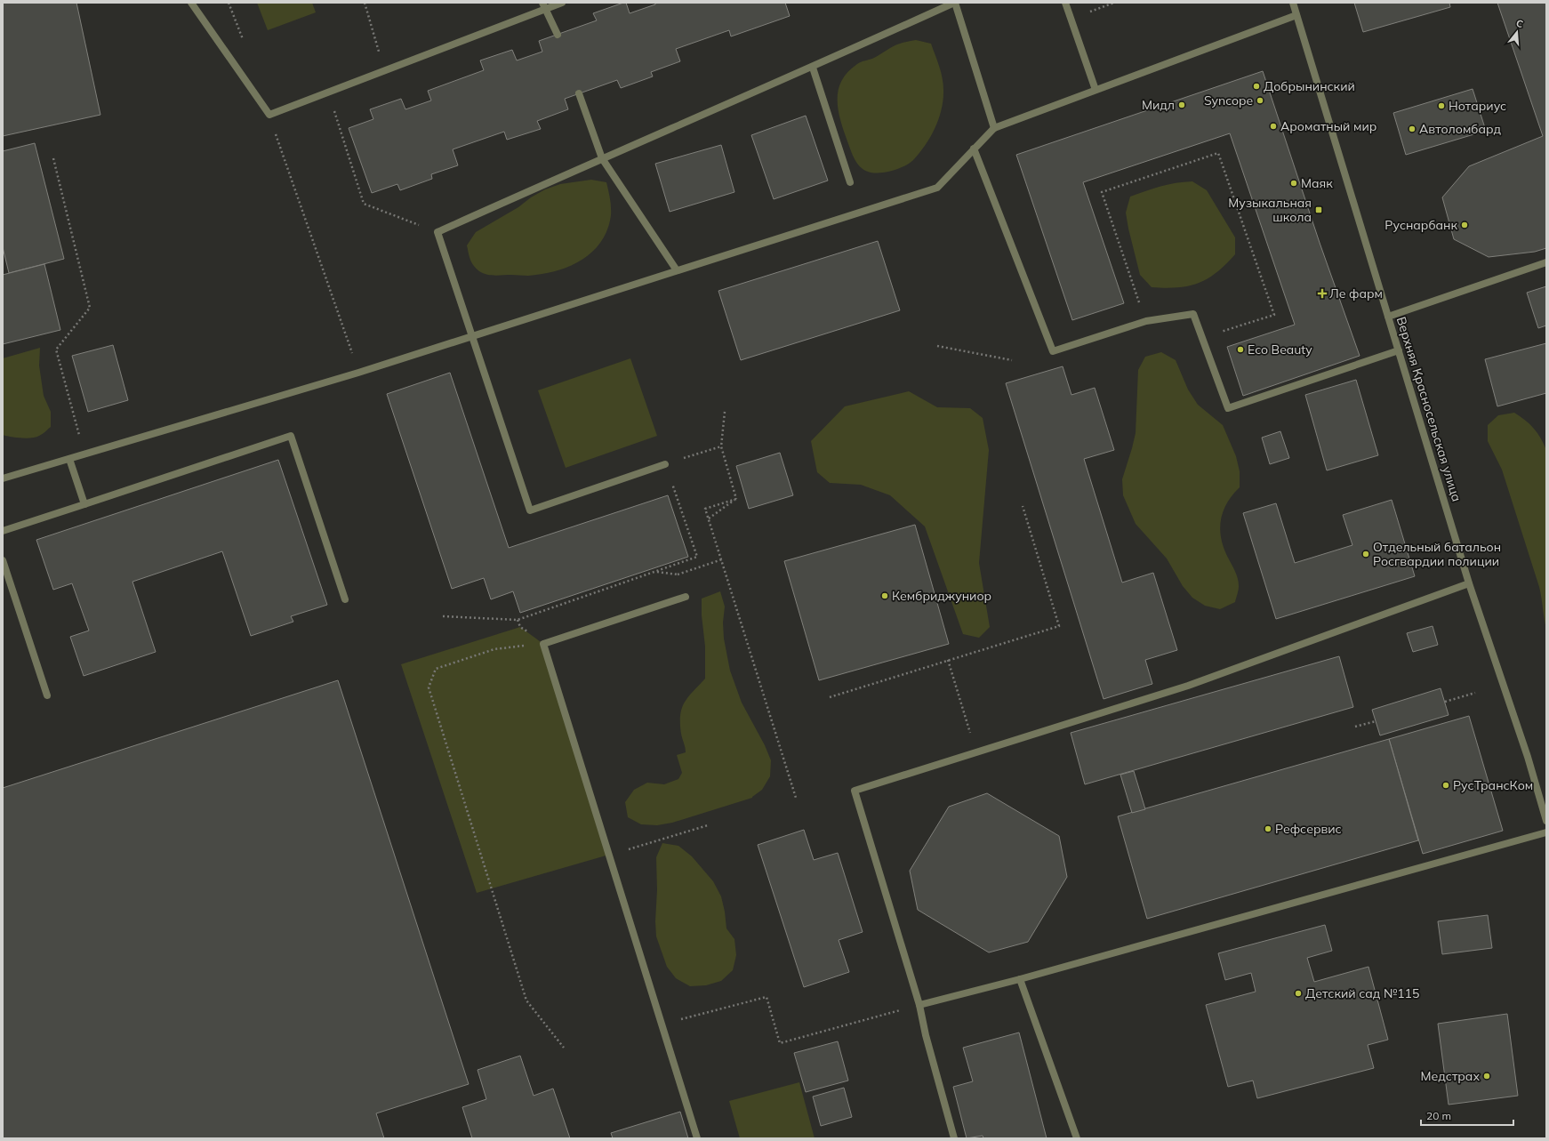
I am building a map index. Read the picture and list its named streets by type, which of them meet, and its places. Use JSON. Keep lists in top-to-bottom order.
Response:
{
  "streets": {
    "street": ["Верхняя Красносельская улица"]
  },
  "places": {
    "other": [
      "Добрынинский",
      "Syncope",
      "Мидл",
      "Нотариус",
      "Ароматный мир",
      "Автоломбард",
      "Маяк",
      "Руснарбанк",
      "Eco Beauty",
      "Отдельный батальон Росгвардии полиции",
      "Кембриджуниор",
      "РусТрансКом",
      "Рефсервис",
      "Детский сад №115",
      "Медстрах"
    ],
    "transit": ["Музыкальная школа"],
    "health": ["Ле фарм"]
  },
  "scale_bar": "20 m",
  "north": "top"
}
